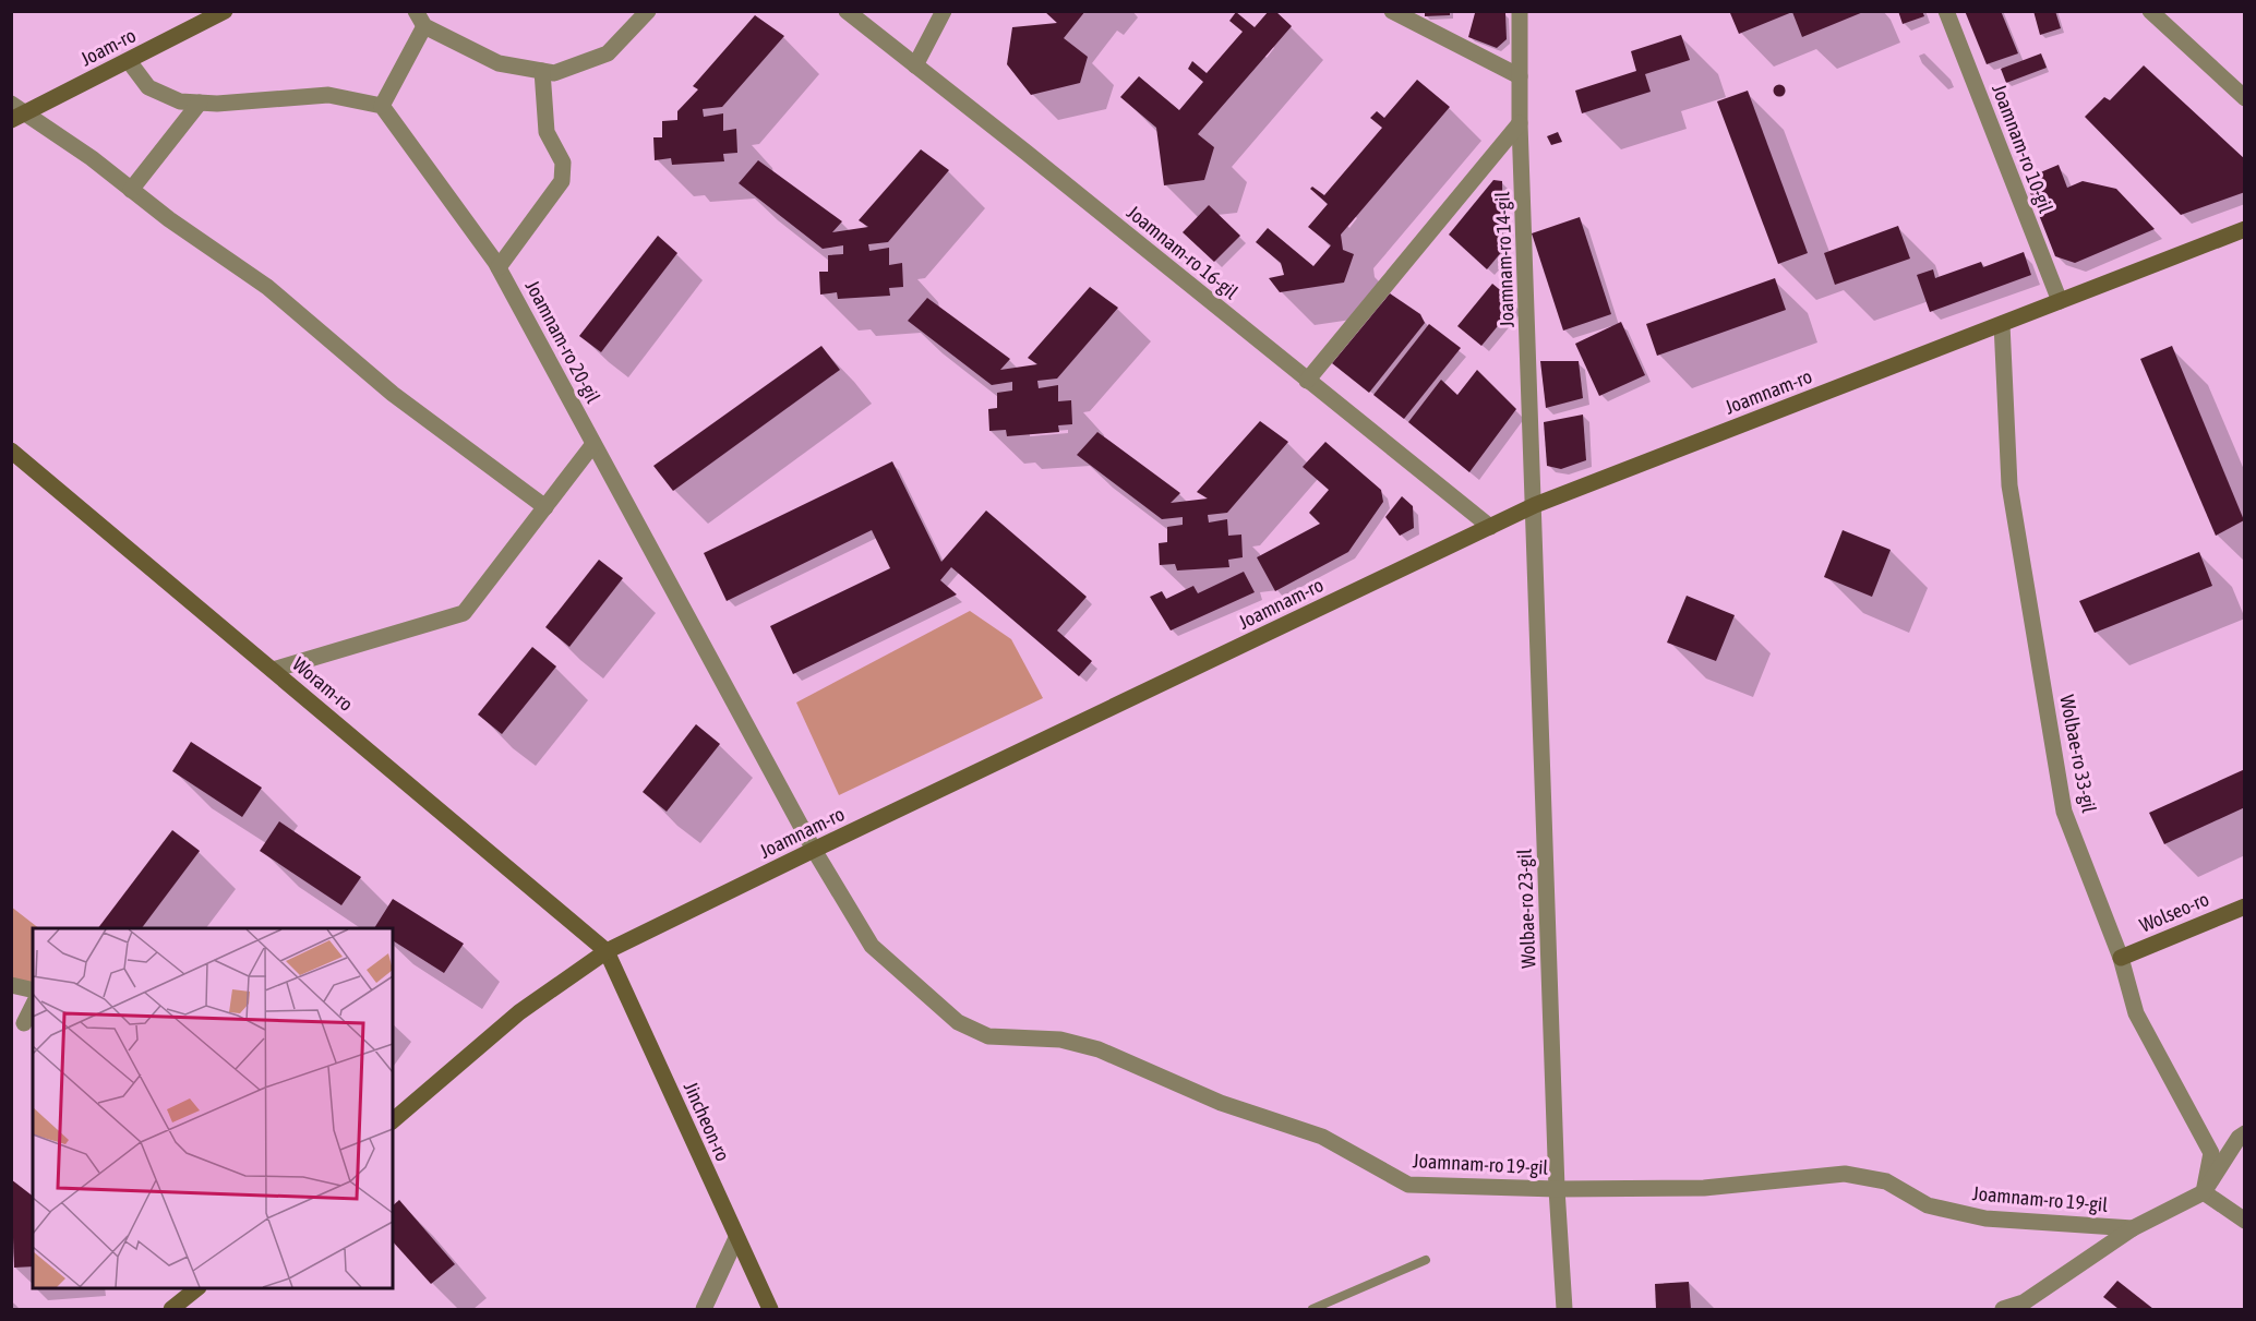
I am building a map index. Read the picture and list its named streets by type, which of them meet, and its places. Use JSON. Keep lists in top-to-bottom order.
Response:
{
  "streets": {
    "main road": [
      "Joam-ro",
      "Joamnam-ro",
      "Woram-ro",
      "Wolseo-ro",
      "Jincheon-ro"
    ],
    "street": [
      "Joamnam-ro 10-gil",
      "Joamnam-ro 16-gil",
      "Joamnam-ro 14-gil",
      "Joamnam-ro 20-gil",
      "Wolbae-ro 33-gil",
      "Wolbae-ro 23-gil",
      "Joamnam-ro 19-gil"
    ]
  },
  "crossings": [
    ["Joamnam-ro 10-gil", "Joamnam-ro"],
    ["Joamnam-ro 16-gil", "Joamnam-ro"],
    ["Joamnam-ro 14-gil", "Joamnam-ro"],
    ["Joamnam-ro 14-gil", "Wolbae-ro 23-gil"],
    ["Joamnam-ro 20-gil", "Joamnam-ro"],
    ["Joamnam-ro 20-gil", "Joamnam-ro 19-gil"],
    ["Joamnam-ro", "Woram-ro"],
    ["Joamnam-ro", "Wolbae-ro 33-gil"],
    ["Joamnam-ro", "Wolbae-ro 23-gil"],
    ["Joamnam-ro", "Jincheon-ro"],
    ["Joamnam-ro", "Joamnam-ro 19-gil"],
    ["Woram-ro", "Jincheon-ro"],
    ["Wolbae-ro 33-gil", "Wolseo-ro"],
    ["Wolbae-ro 23-gil", "Joamnam-ro 19-gil"]
  ]
}
